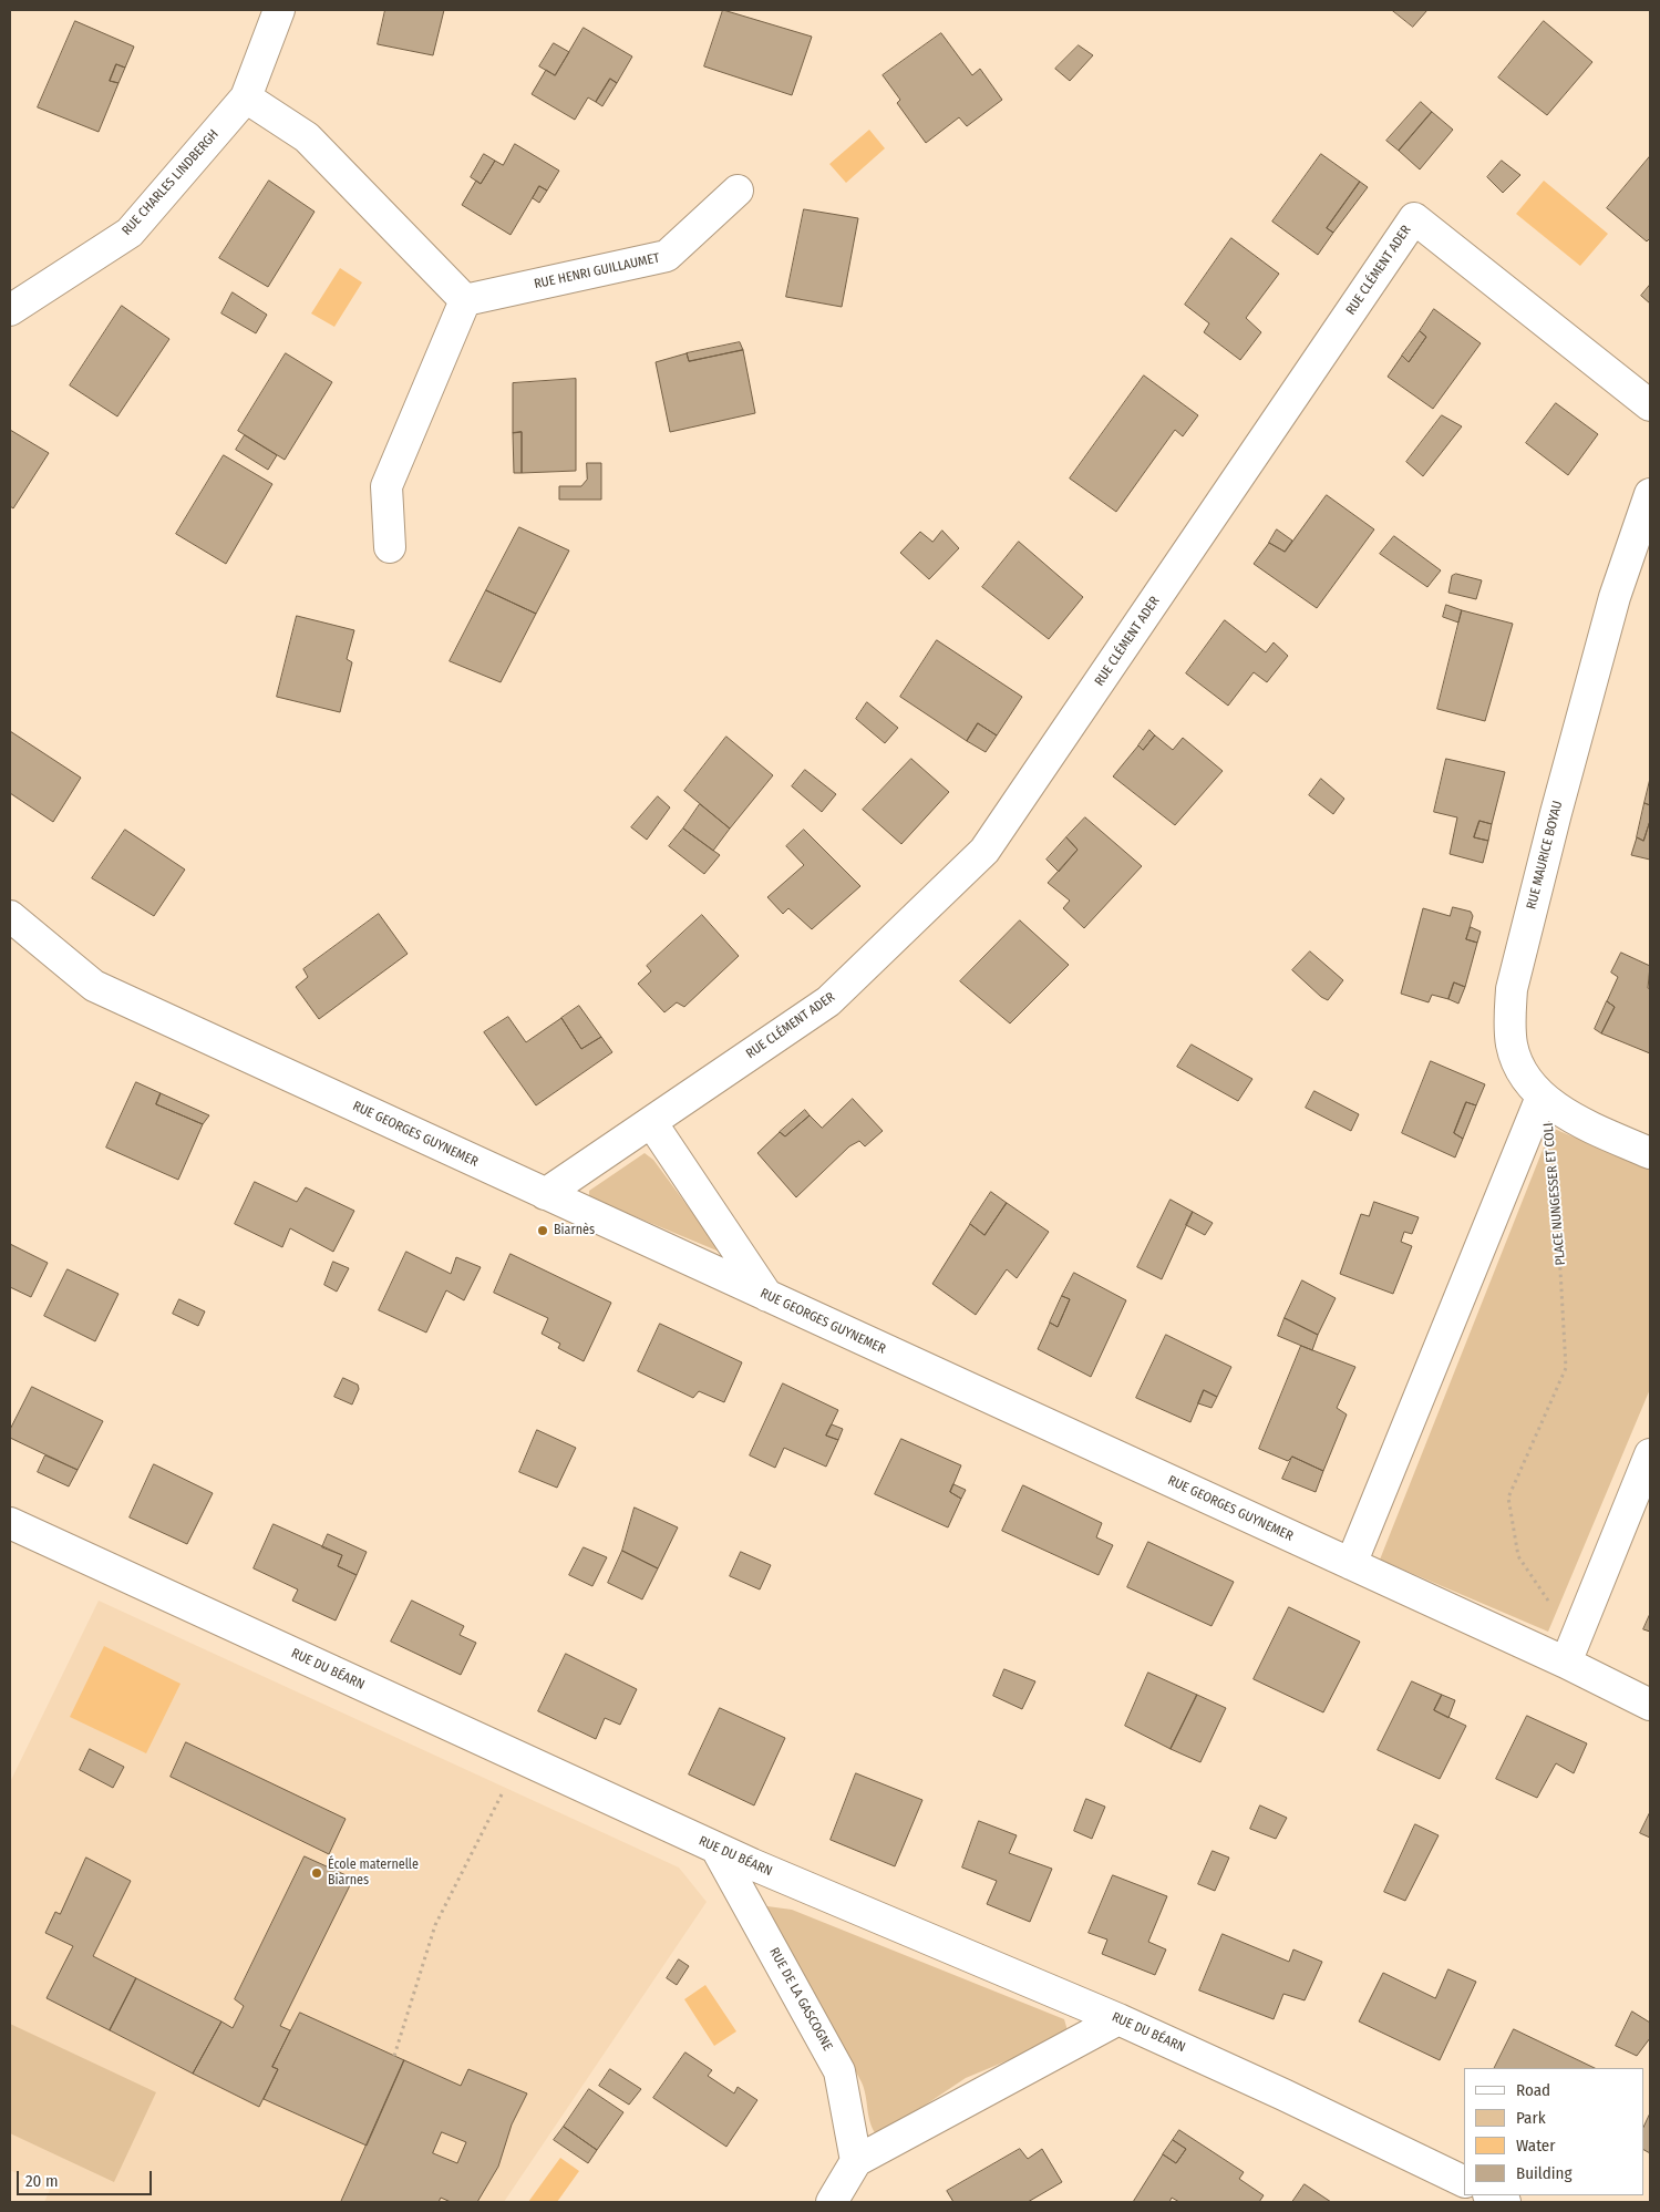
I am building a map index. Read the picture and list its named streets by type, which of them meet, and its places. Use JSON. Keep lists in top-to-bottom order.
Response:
{
  "streets": {
    "street": [
      "RUE CHARLES LINDBERGH",
      "RUE CLÉMENT ADER",
      "RUE HENRI GUILLAUMET",
      "RUE MAURICE BOYAU",
      "RUE GEORGES GUYNEMER",
      "PLACE NUNGESSER ET COLI",
      "RUE DU BÉARN",
      "RUE DE LA GASCOGNE"
    ]
  },
  "crossings": [
    ["RUE CLÉMENT ADER", "RUE GEORGES GUYNEMER"],
    ["RUE MAURICE BOYAU", "PLACE NUNGESSER ET COLI"],
    ["RUE GEORGES GUYNEMER", "PLACE NUNGESSER ET COLI"],
    ["RUE DU BÉARN", "RUE DE LA GASCOGNE"]
  ],
  "places": ["Biarnès", "École maternelle Biarnes"],
  "legend": [
    "Road",
    "Park",
    "Water",
    "Building"
  ],
  "scale_bar": "20 m"
}
